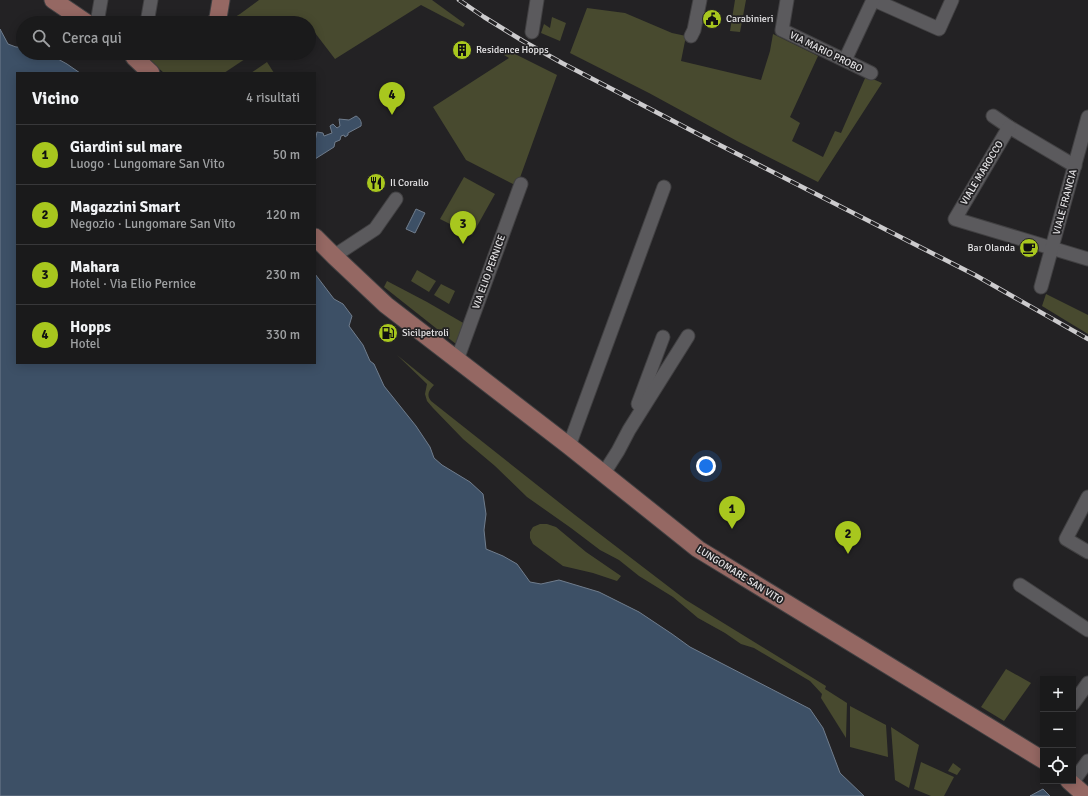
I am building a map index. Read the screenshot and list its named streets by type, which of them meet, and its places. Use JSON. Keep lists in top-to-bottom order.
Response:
{
  "streets": {
    "main road": ["LUNGOMARE SAN VITO"],
    "street": [
      "VIA MARIO PROBO",
      "VIALE MAROCCO",
      "VIALE FRANCIA",
      "VIA ELIO PERNICE"
    ]
  },
  "crossings": [
    ["VIALE MAROCCO", "VIALE FRANCIA"],
    ["VIA ELIO PERNICE", "LUNGOMARE SAN VITO"]
  ],
  "places": {
    "public building": ["Carabinieri"],
    "building": ["Residence Hopps"],
    "restaurant": ["Il Corallo"],
    "cafe": ["Bar Olanda"],
    "fuel station": ["Sicilpetroli"]
  },
  "page": {
    "search": "Cerca qui",
    "heading": ["Vicino", "4 risultati"],
    "pins": [
      "4",
      "3",
      "1",
      "2"
    ],
    "list": [
      {
        "mark": "1",
        "name": "Giardini sul mare",
        "note": "Luogo · Lungomare San Vito",
        "value": "50 m"
      },
      {
        "mark": "2",
        "name": "Magazzini Smart",
        "note": "Negozio · Lungomare San Vito",
        "value": "120 m"
      },
      {
        "mark": "3",
        "name": "Mahara",
        "note": "Hotel · Via Elio Pernice",
        "value": "230 m"
      },
      {
        "mark": "4",
        "name": "Hopps",
        "note": "Hotel",
        "value": "330 m"
      }
    ],
    "map_buttons": ["+", "−"]
  }
}
